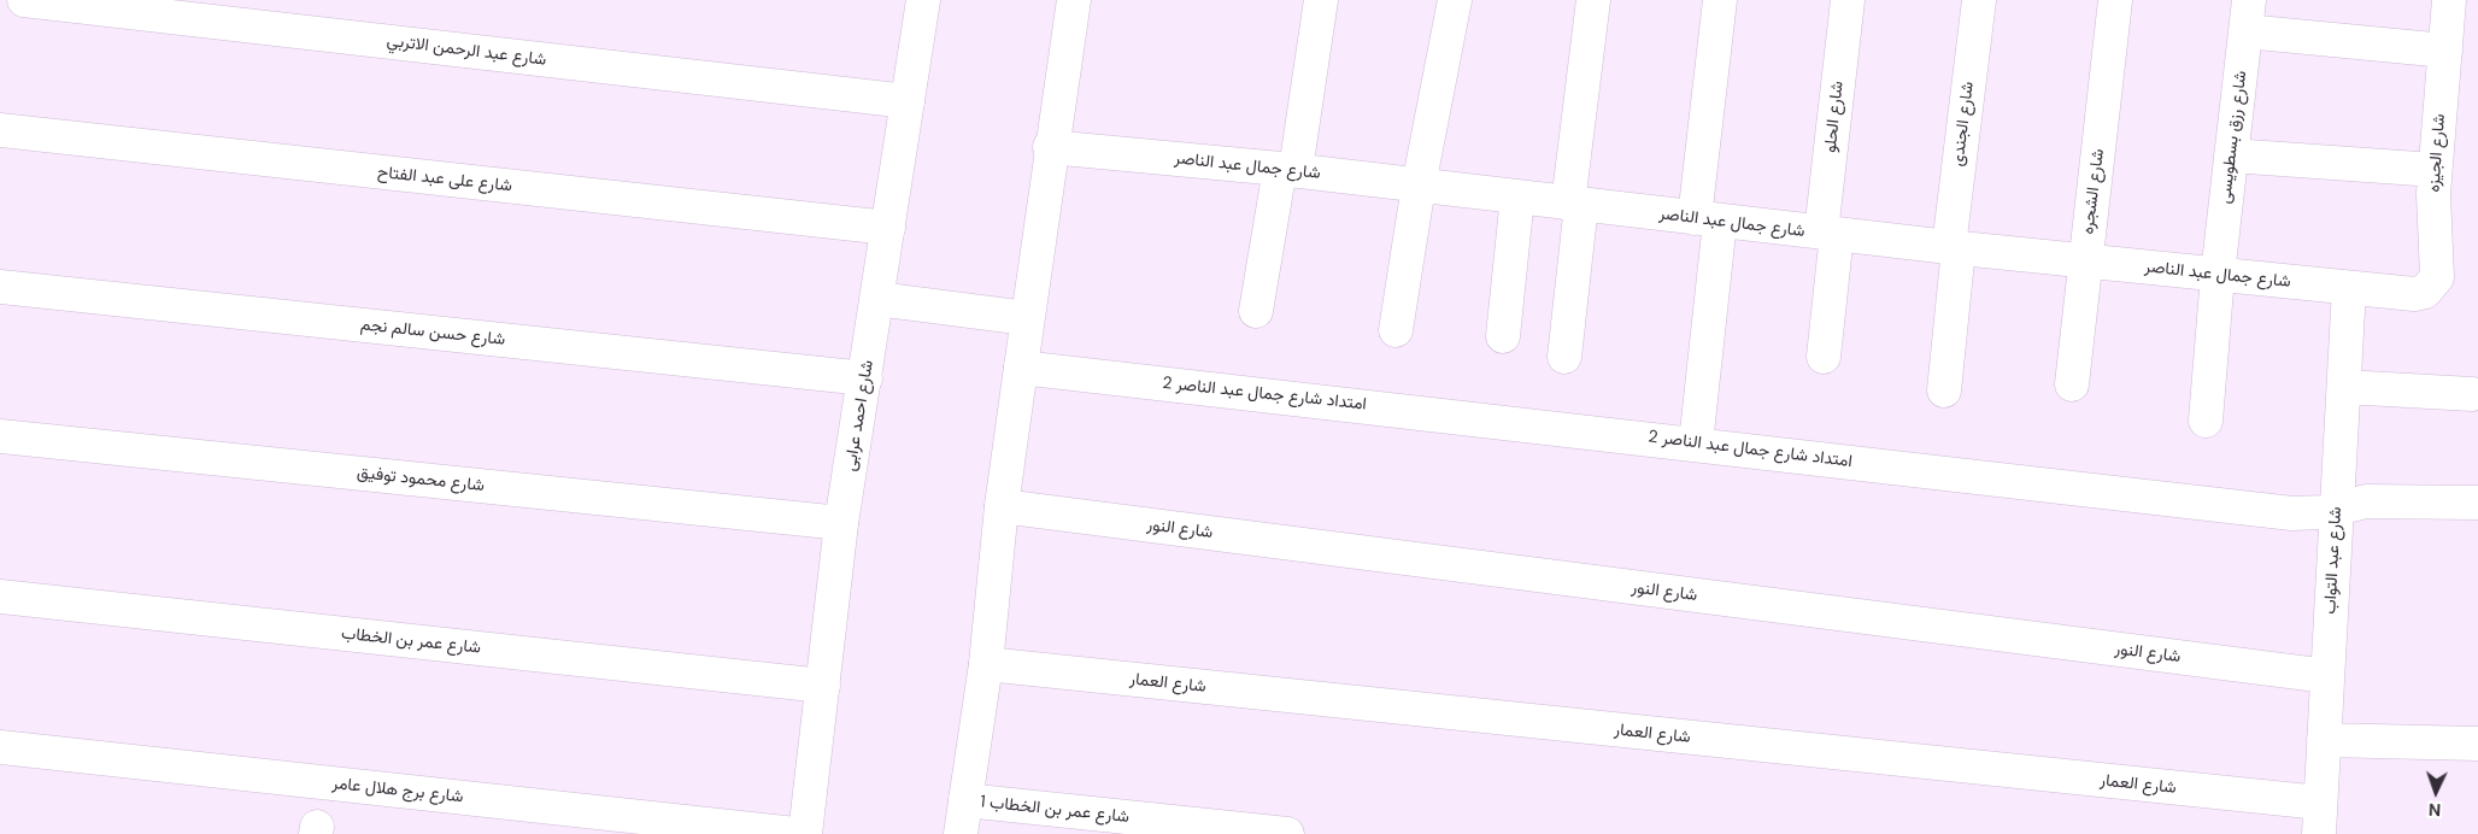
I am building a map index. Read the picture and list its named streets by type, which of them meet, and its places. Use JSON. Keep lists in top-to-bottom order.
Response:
{
  "streets": {
    "street": [
      "شارع عبد الرحمن الاتربي",
      "شارع الحلو",
      "شارع الجندى",
      "شارع رزق بسطويسى",
      "شارع الجيزه",
      "شارع جمال عبد الناصر",
      "شارع على عبد الفتاح",
      "شارع الشجره",
      "شارع حسن سالم نجم",
      "امتداد شارع جمال عبد الناصر 2",
      "شارع احمد عرابى",
      "شارع محمود توفيق",
      "شارع النور",
      "شارع عبد التواب",
      "شارع عمر بن الخطاب",
      "شارع العمار",
      "شارع برج هلال عامر",
      "شارع عمر بن الخطاب 1"
    ]
  },
  "crossings": [
    ["شارع عبد الرحمن الاتربي", "شارع احمد عرابى"],
    ["شارع الحلو", "شارع جمال عبد الناصر"],
    ["شارع الجندى", "شارع جمال عبد الناصر"],
    ["شارع رزق بسطويسى", "شارع جمال عبد الناصر"],
    ["شارع الجيزه", "شارع جمال عبد الناصر"],
    ["شارع جمال عبد الناصر", "شارع الشجره"],
    ["شارع جمال عبد الناصر", "شارع عبد التواب"],
    ["شارع على عبد الفتاح", "شارع احمد عرابى"],
    ["شارع حسن سالم نجم", "شارع احمد عرابى"],
    ["امتداد شارع جمال عبد الناصر 2", "شارع عبد التواب"],
    ["شارع احمد عرابى", "شارع محمود توفيق"],
    ["شارع احمد عرابى", "شارع عمر بن الخطاب"],
    ["شارع النور", "شارع عبد التواب"],
    ["شارع عبد التواب", "شارع العمار"]
  ],
  "north": "bottom"
}
